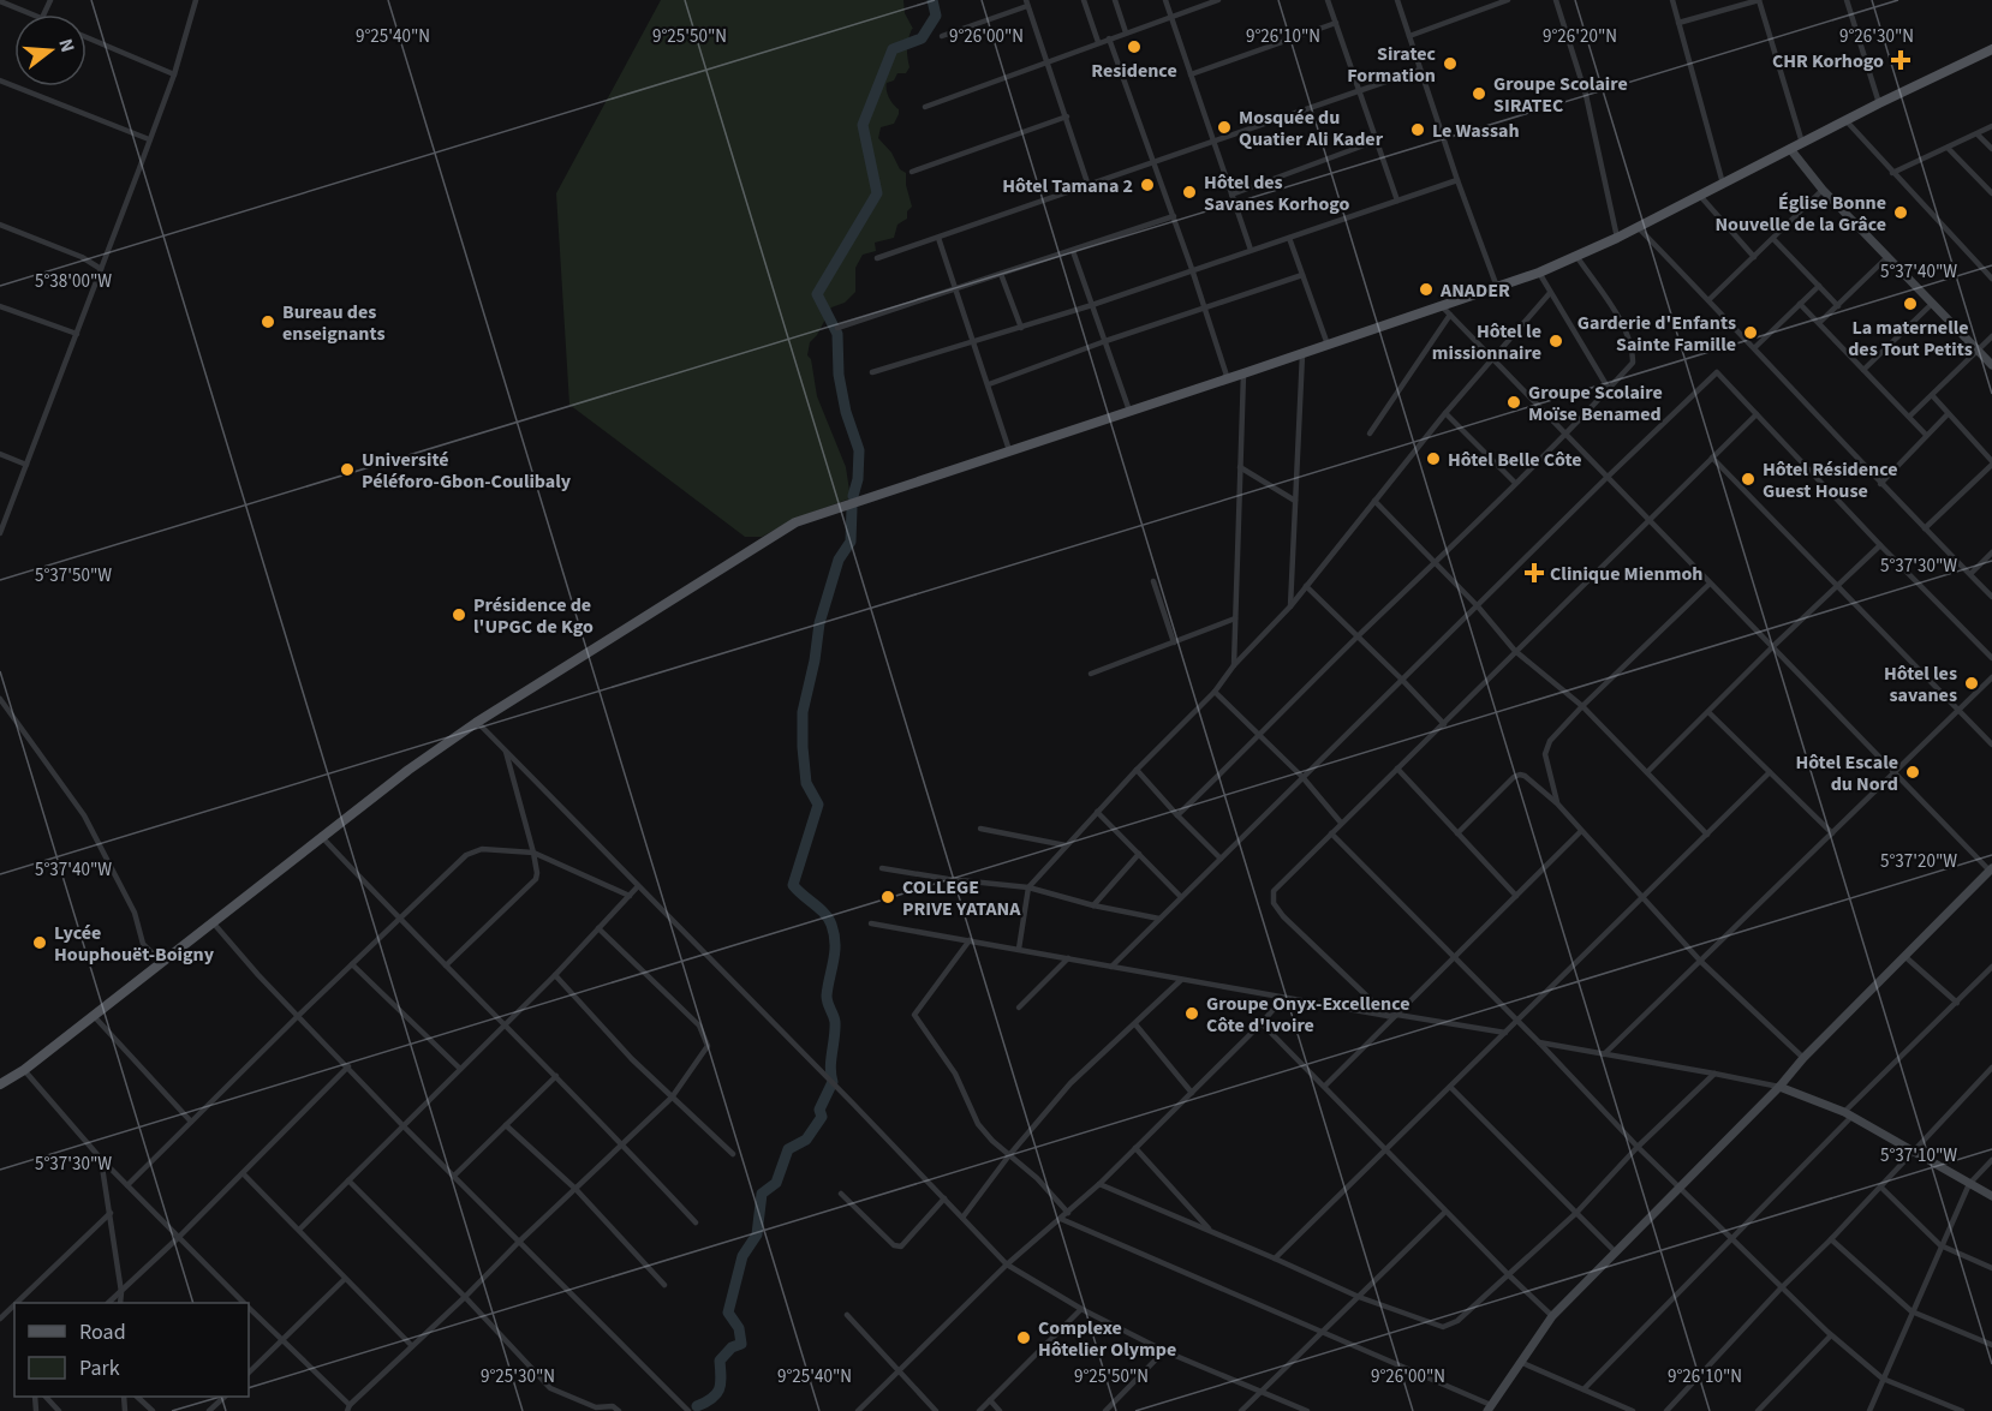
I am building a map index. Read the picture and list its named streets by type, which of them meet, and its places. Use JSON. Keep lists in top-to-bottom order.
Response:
{
  "places": {
    "other": [
      "Residence",
      "Siratec Formation",
      "Groupe Scolaire SIRATEC",
      "Mosquée du Quatier Ali Kader",
      "Le Wassah",
      "Hôtel Tamana 2",
      "Hôtel des Savanes Korhogo",
      "Église Bonne Nouvelle de la Grâce",
      "ANADER",
      "La maternelle des Tout Petits",
      "Bureau des enseignants",
      "Garderie d'Enfants Sainte Famille",
      "Hôtel le missionnaire",
      "Groupe Scolaire Moïse Benamed",
      "Hôtel Belle Côte",
      "Université Péléforo-Gbon-Coulibaly",
      "Hôtel Résidence Guest House",
      "Présidence de l'UPGC de Kgo",
      "Hôtel les savanes",
      "Hôtel Escale du Nord",
      "COLLEGE PRIVE YATANA",
      "Lycée Houphouët-Boigny",
      "Groupe Onyx-Excellence Côte d'Ivoire",
      "Complexe Hôtelier Olympe"
    ],
    "health": ["CHR Korhogo", "Clinique Mienmoh"]
  },
  "legend": ["Road", "Park"],
  "north": "right",
  "coordinates": [
    "9°25'40\"N",
    "9°25'50\"N",
    "9°26'00\"N",
    "9°26'10\"N",
    "9°26'20\"N",
    "9°26'30\"N",
    "5°37'40\"W",
    "5°38'00\"W",
    "5°37'30\"W",
    "5°37'50\"W",
    "5°37'20\"W",
    "5°37'10\"W",
    "9°25'30\"N"
  ]
}
